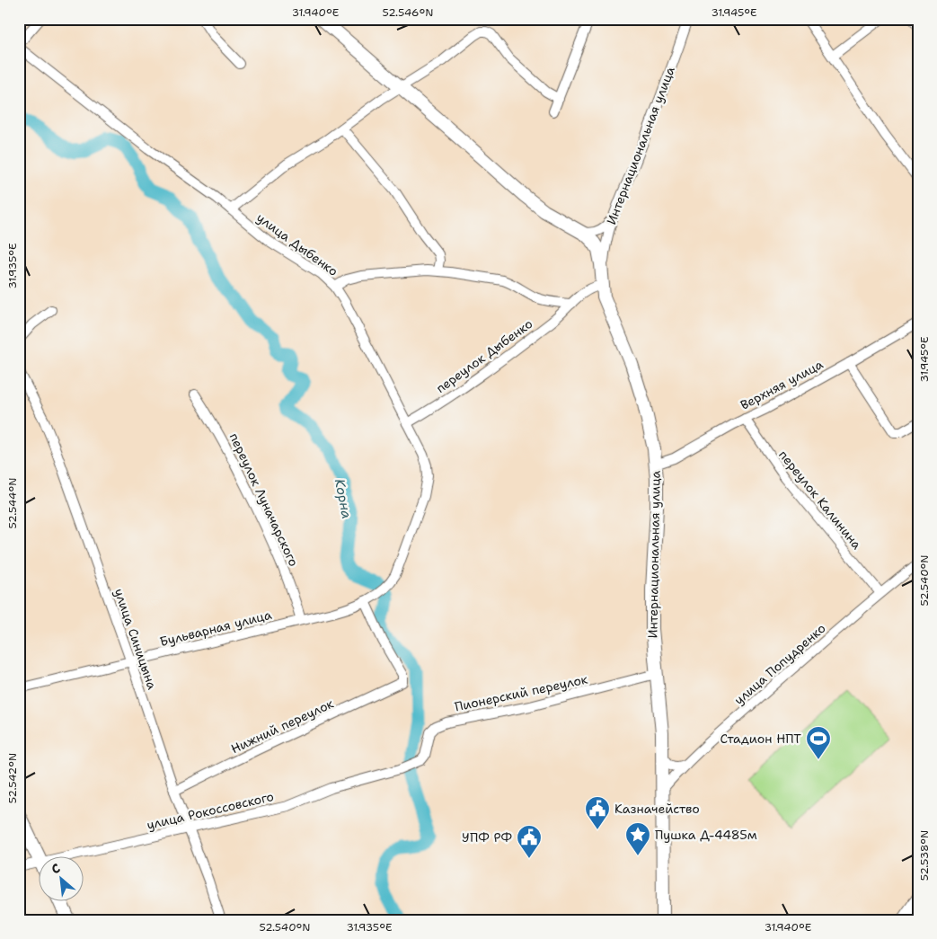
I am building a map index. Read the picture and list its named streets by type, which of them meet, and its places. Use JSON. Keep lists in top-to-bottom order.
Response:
{
  "streets": {
    "street": [
      "Интернациональная улица",
      "улица Дыбенко",
      "переулок Дыбенко",
      "Верхняя улица",
      "переулок Луначарского",
      "переулок Калинина",
      "Бульварная улица",
      "улица Синицына",
      "улица Попудренко",
      "Пионерский переулок",
      "Нижний переулок",
      "улица Рокоссовского"
    ]
  },
  "crossings": [
    ["Интернациональная улица", "переулок Дыбенко"],
    ["Интернациональная улица", "Верхняя улица"],
    ["Интернациональная улица", "улица Попудренко"],
    ["Интернациональная улица", "Пионерский переулок"],
    ["улица Дыбенко", "переулок Дыбенко"],
    ["улица Дыбенко", "Бульварная улица"],
    ["Верхняя улица", "переулок Калинина"],
    ["переулок Луначарского", "Бульварная улица"],
    ["переулок Калинина", "улица Попудренко"],
    ["Бульварная улица", "улица Синицына"],
    ["Бульварная улица", "Нижний переулок"],
    ["улица Синицына", "Нижний переулок"],
    ["улица Синицына", "улица Рокоссовского"],
    ["Пионерский переулок", "улица Рокоссовского"]
  ],
  "water": ["Корна"],
  "places": {
    "sports": ["Стадион НПТ"],
    "public building": ["Казначейство", "УПФ РФ"],
    "place": ["Пушка Д-4485м"]
  },
  "north": "top left",
  "coordinates": [
    "31.940°E",
    "52.546°N",
    "31.945°E",
    "31.935°E",
    "52.544°N",
    "52.540°N",
    "52.542°N",
    "52.538°N"
  ]
}
